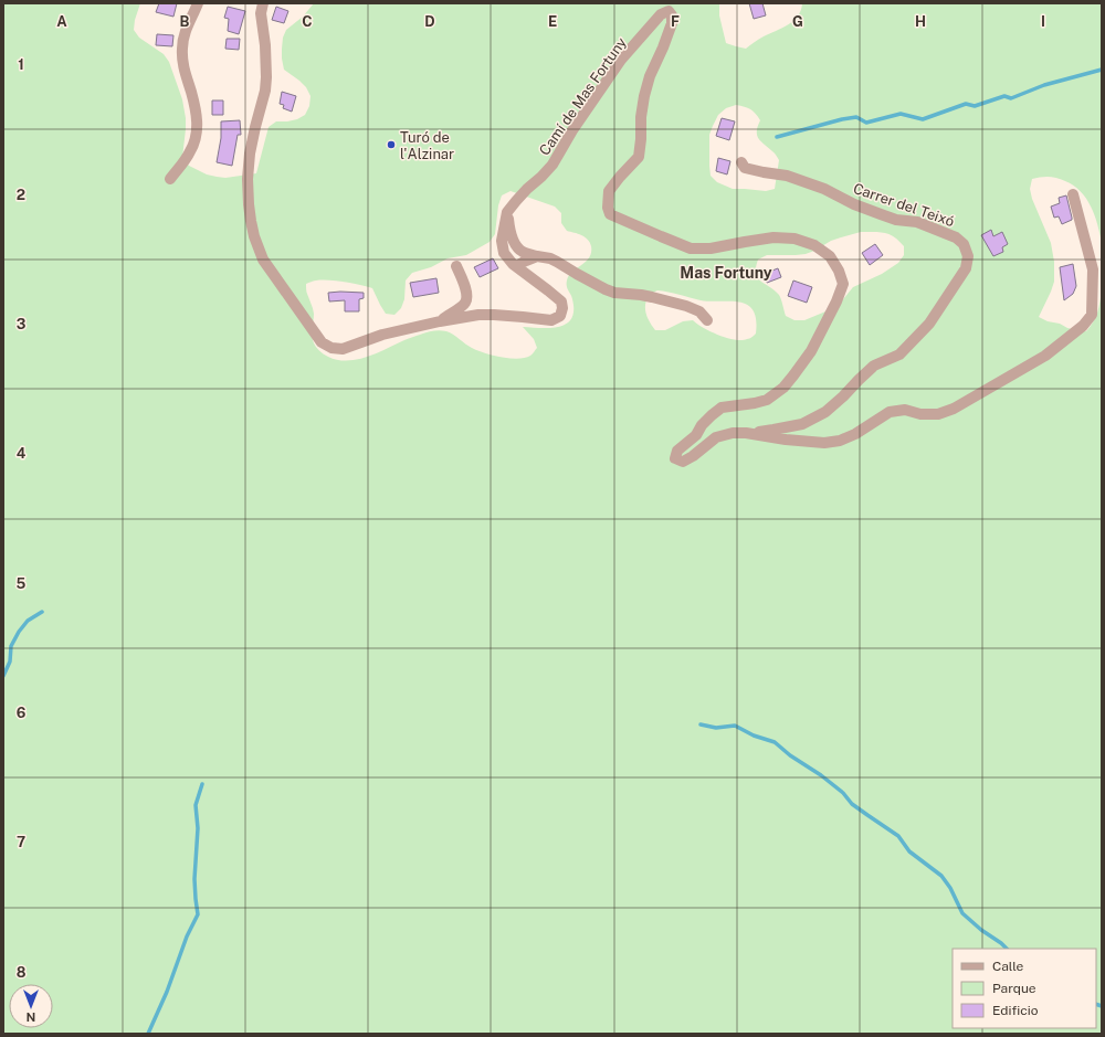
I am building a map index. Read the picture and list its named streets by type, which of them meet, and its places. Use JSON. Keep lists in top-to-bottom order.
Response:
{
  "streets": {
    "street": ["Camí de Mas Fortuny", "Carrer del Teixó"]
  },
  "crossings": [
    ["Camí de Mas Fortuny", "Carrer del Teixó"]
  ],
  "districts": ["Mas Fortuny"],
  "places": ["Turó de l'Alzinar"],
  "legend": ["Calle", "Parque", "Edificio"],
  "north": "bottom",
  "grid": {
    "columns": [
      "A",
      "B",
      "C",
      "D",
      "E",
      "F",
      "G",
      "H",
      "I"
    ],
    "rows": [
      "1",
      "2",
      "3",
      "4",
      "5",
      "6",
      "7",
      "8"
    ]
  }
}
